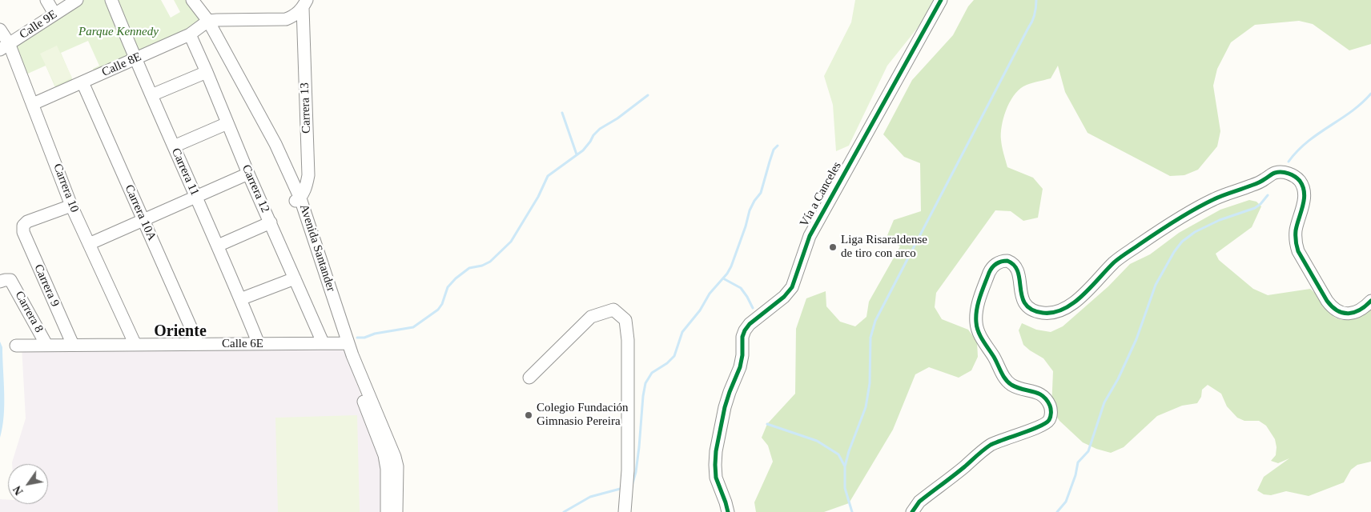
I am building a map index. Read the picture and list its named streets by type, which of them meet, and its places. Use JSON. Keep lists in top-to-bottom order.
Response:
{
  "streets": {
    "street": [
      "Calle 9E",
      "Calle 8E",
      "Carrera 13",
      "Carrera 11",
      "Carrera 10",
      "Carrera 12",
      "Vía a Canceles",
      "Carrera 10A",
      "Avenida Santander",
      "Carrera 9",
      "Carrera 8",
      "Calle 6E"
    ]
  },
  "crossings": [
    ["Calle 9E", "Carrera 10"],
    ["Calle 8E", "Carrera 11"],
    ["Calle 8E", "Carrera 10"],
    ["Calle 8E", "Carrera 12"],
    ["Calle 8E", "Carrera 10A"],
    ["Calle 8E", "Avenida Santander"],
    ["Carrera 13", "Avenida Santander"],
    ["Carrera 11", "Calle 6E"],
    ["Carrera 10", "Carrera 9"],
    ["Carrera 10", "Calle 6E"],
    ["Carrera 12", "Calle 6E"],
    ["Carrera 10A", "Calle 6E"],
    ["Avenida Santander", "Calle 6E"],
    ["Carrera 9", "Calle 6E"],
    ["Carrera 8", "Calle 6E"]
  ],
  "districts": ["Oriente"],
  "parks": ["Parque Kennedy"],
  "places": ["Liga Risaraldense de tiro con arco", "Colegio Fundación Gimnasio Pereira"],
  "north": "bottom left"
}
